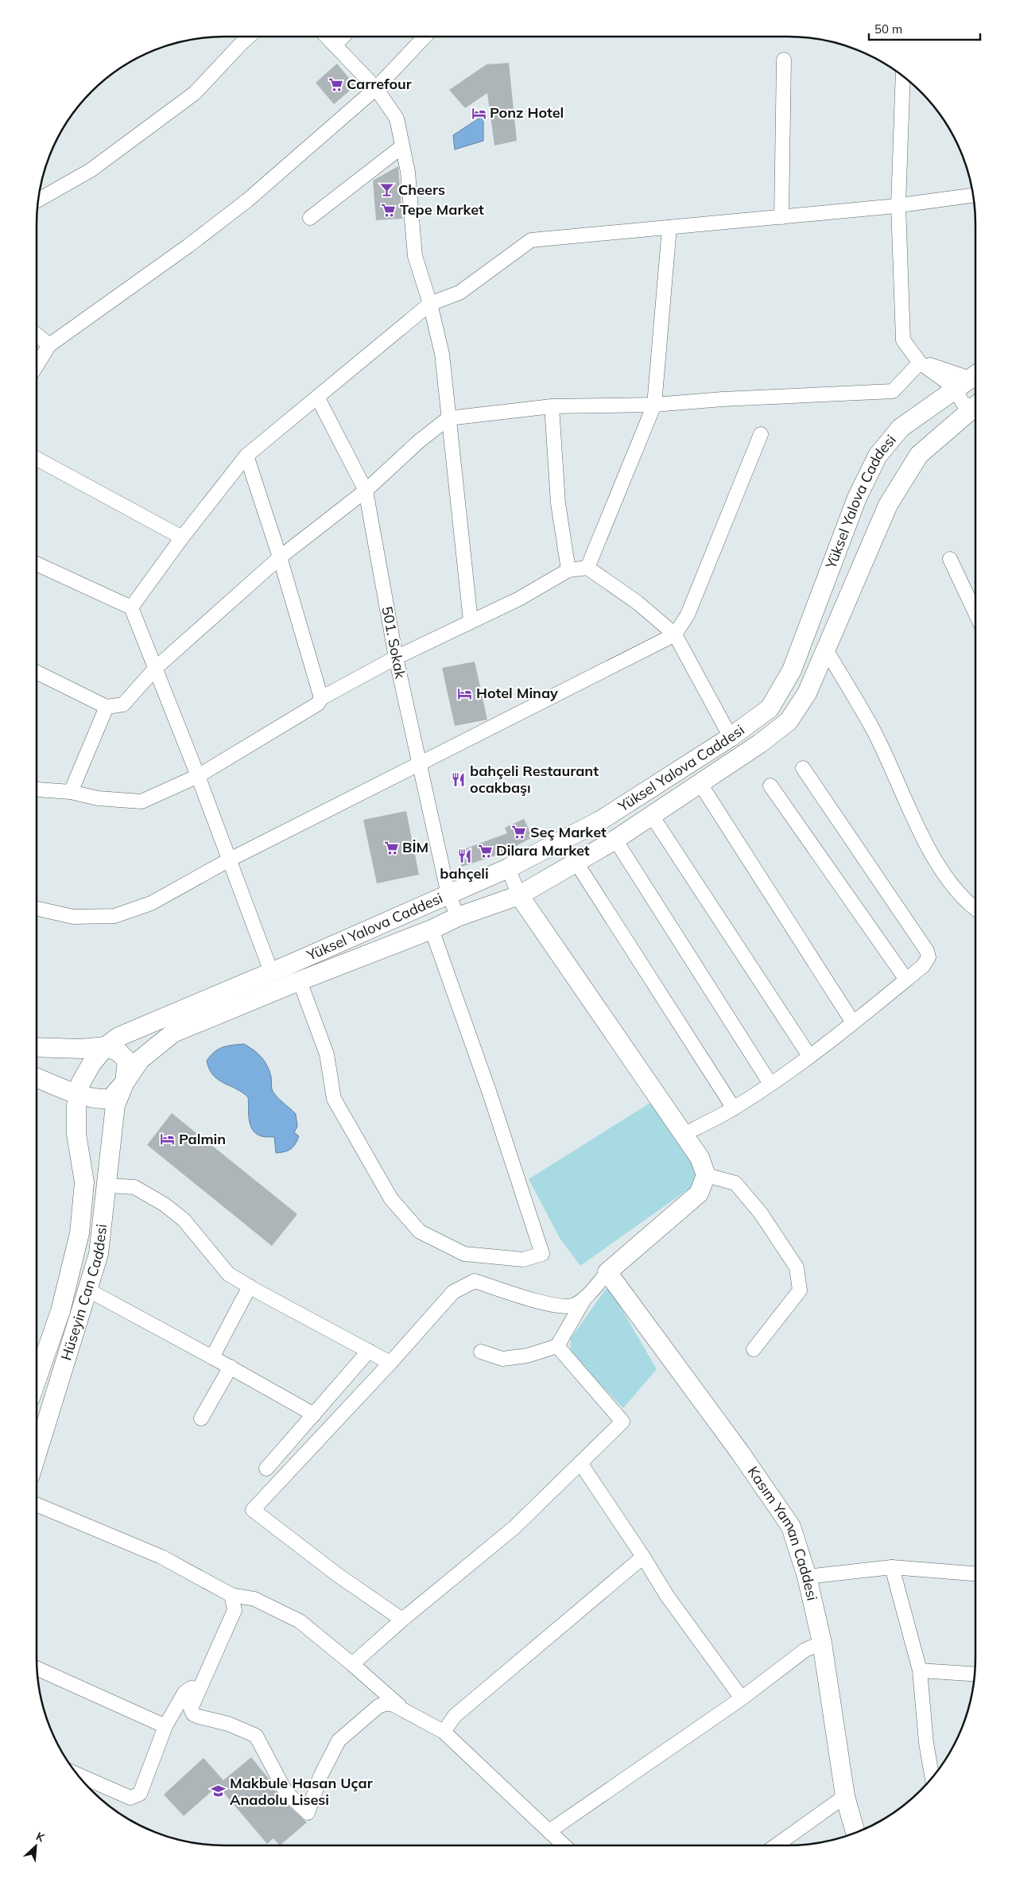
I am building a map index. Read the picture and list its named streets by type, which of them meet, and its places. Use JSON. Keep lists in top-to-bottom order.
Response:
{
  "streets": {
    "main road": ["Yüksel Yalova Caddesi", "Hüseyin Can Caddesi", "Kasım Yaman Caddesi"],
    "street": ["501. Sokak"]
  },
  "crossings": [
    ["Yüksel Yalova Caddesi", "501. Sokak"],
    ["Yüksel Yalova Caddesi", "Hüseyin Can Caddesi"]
  ],
  "places": {
    "supermarket": [
      "Carrefour",
      "Tepe Market",
      "Seç Market",
      "BİM",
      "Dilara Market"
    ],
    "hotel": ["Ponz Hotel", "Hotel Minay", "Palmin"],
    "bar": ["Cheers"],
    "restaurant": ["bahçeli Restaurant ocakbaşı", "bahçeli"],
    "school or university": ["Makbule Hasan Uçar Anadolu Lisesi"]
  },
  "scale_bar": "50 m",
  "north": "top right"
}
